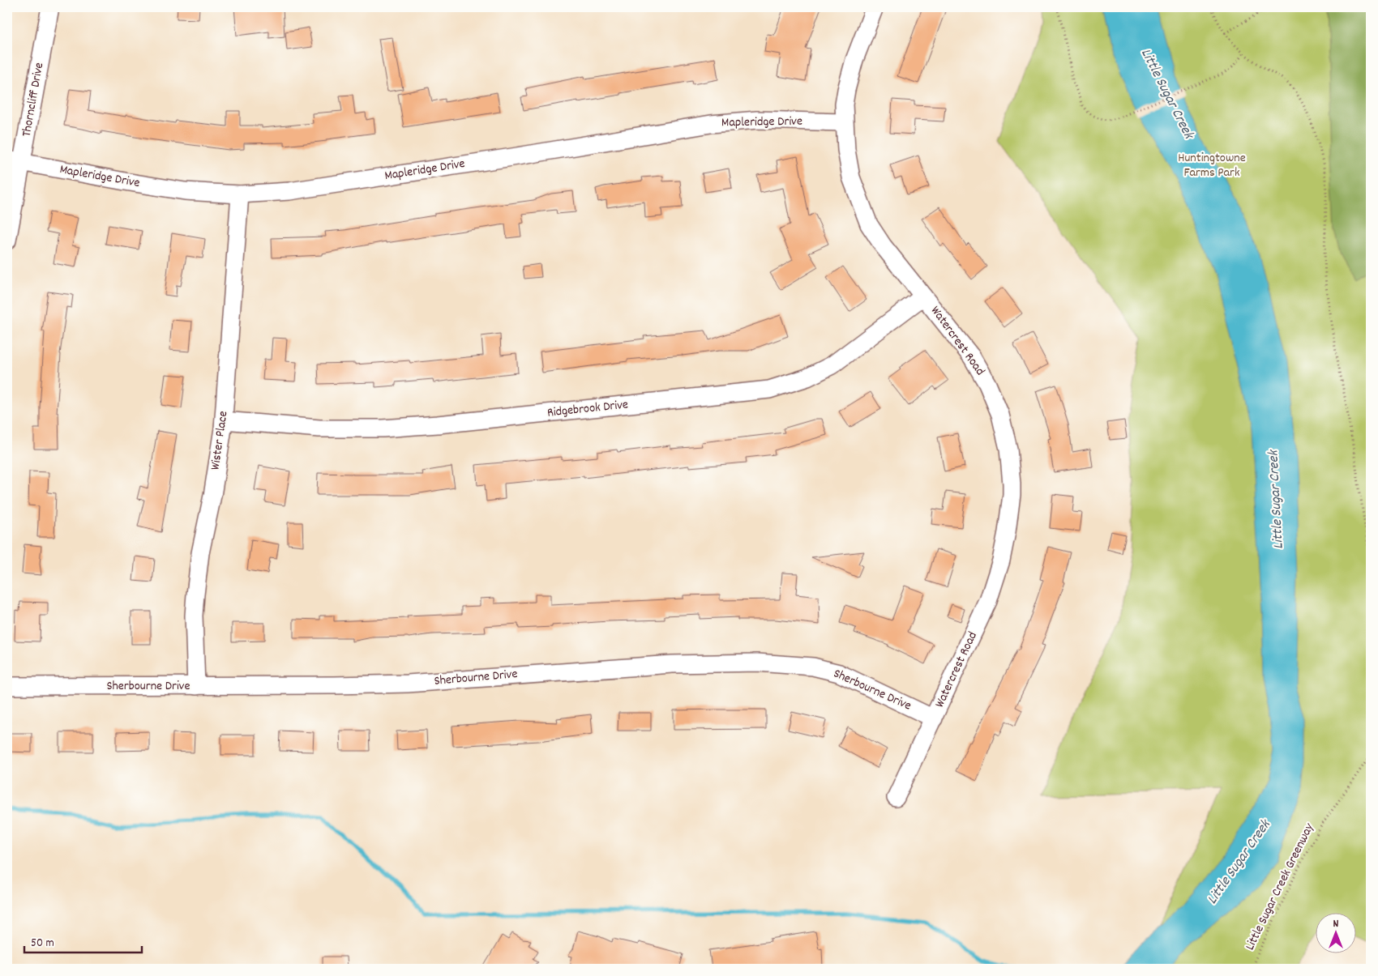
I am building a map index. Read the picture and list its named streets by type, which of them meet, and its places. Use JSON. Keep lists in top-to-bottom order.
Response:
{
  "streets": {
    "street": [
      "Thorncliff Drive",
      "Mapleridge Drive",
      "Watercrest Road",
      "Ridgebrook Drive",
      "Wister Place",
      "Sherbourne Drive"
    ],
    "path": ["Little Sugar Creek Greenway"]
  },
  "crossings": [
    ["Thorncliff Drive", "Mapleridge Drive"],
    ["Mapleridge Drive", "Watercrest Road"],
    ["Mapleridge Drive", "Wister Place"],
    ["Watercrest Road", "Ridgebrook Drive"],
    ["Watercrest Road", "Sherbourne Drive"],
    ["Ridgebrook Drive", "Wister Place"],
    ["Wister Place", "Sherbourne Drive"]
  ],
  "water": ["Little Sugar Creek"],
  "parks": ["Huntingtowne Farms Park"],
  "scale_bar": "50 m",
  "north": "top"
}
